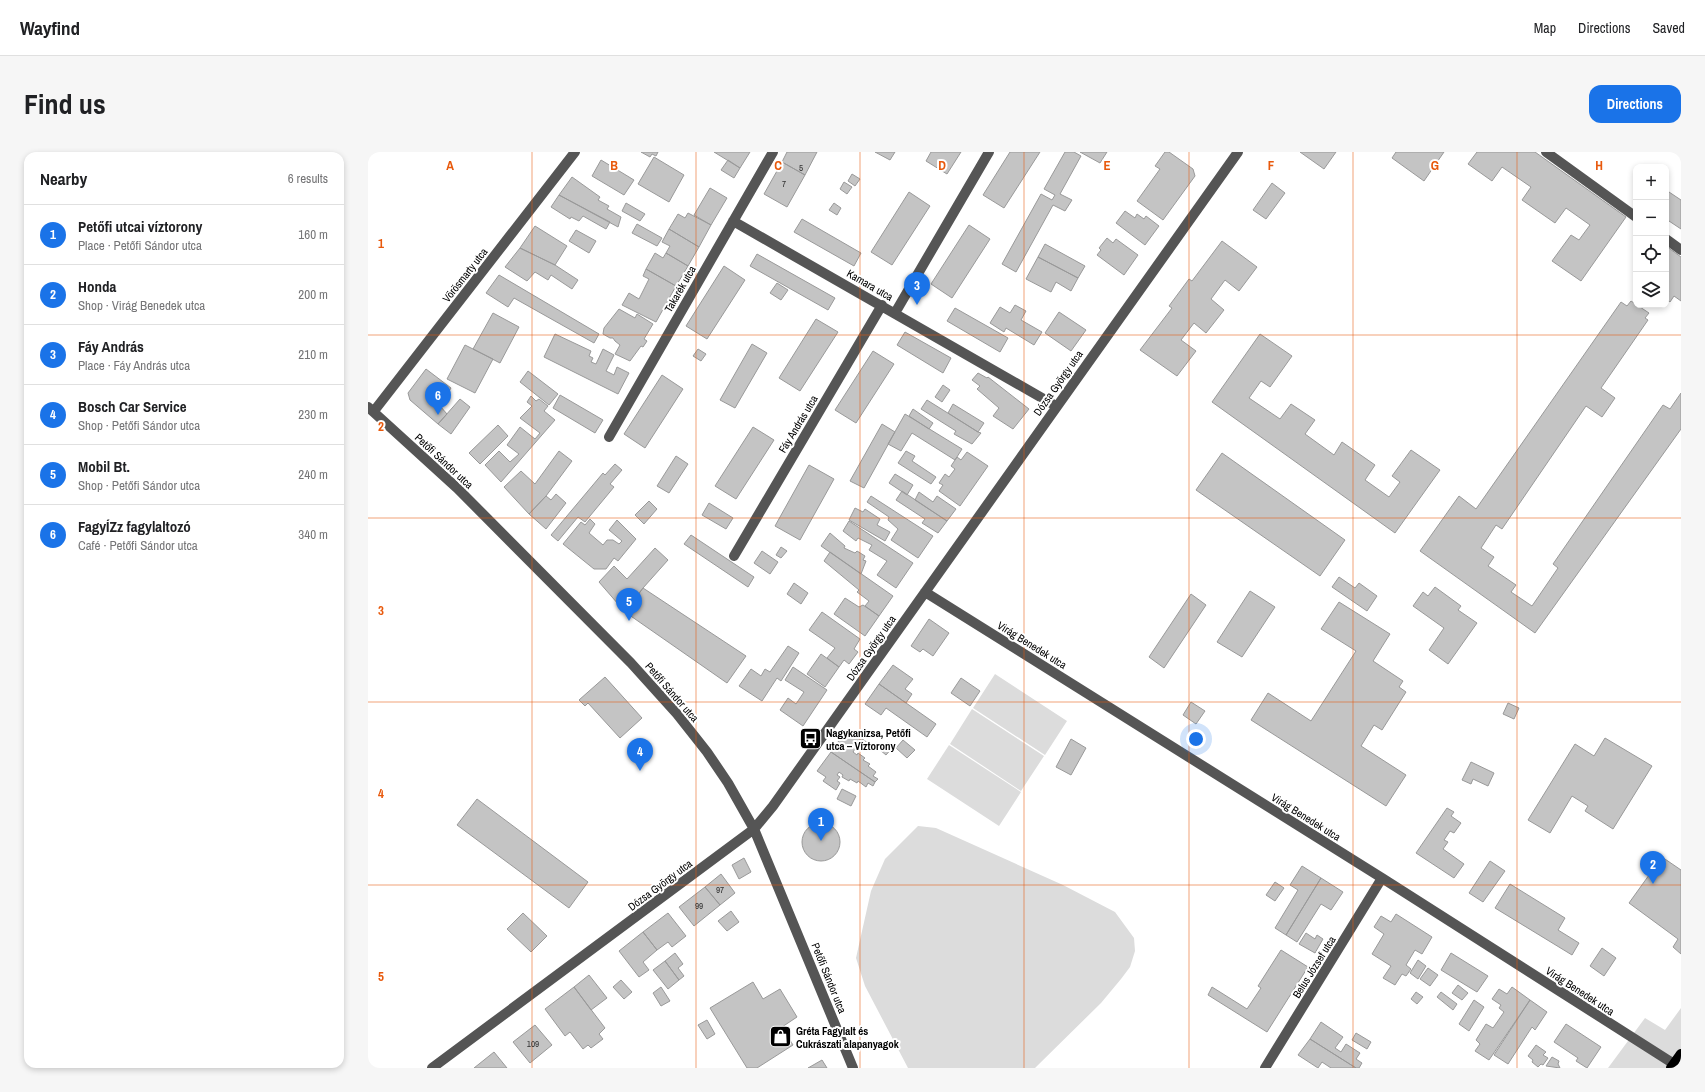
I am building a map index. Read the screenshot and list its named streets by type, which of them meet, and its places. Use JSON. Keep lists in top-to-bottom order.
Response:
{
  "streets": {
    "street": [
      "Vörösmarty utca",
      "Kamara utca",
      "Takarék utca",
      "Dózsa György utca",
      "Fáy András utca",
      "Petőfi Sándor utca",
      "Virág Benedek utca",
      "Belus József utca"
    ]
  },
  "crossings": [
    ["Vörösmarty utca", "Petőfi Sándor utca"],
    ["Kamara utca", "Takarék utca"],
    ["Kamara utca", "Dózsa György utca"],
    ["Kamara utca", "Fáy András utca"],
    ["Dózsa György utca", "Petőfi Sándor utca"],
    ["Dózsa György utca", "Virág Benedek utca"],
    ["Virág Benedek utca", "Belus József utca"]
  ],
  "places": {
    "bus stop": ["Nagykanizsa, Petőfi utca – Víztorony"],
    "shop": ["Gréta Fagylalt és Cukrászati alapanyagok"]
  },
  "house_numbers": [
    "5",
    "7",
    "97",
    "99",
    "109"
  ],
  "page": {
    "header": "Wayfind",
    "nav": ["Map", "Directions", "Saved"],
    "title": "Find us",
    "buttons": "Directions",
    "heading": ["Nearby", "6 results"],
    "map_buttons": ["+", "−"],
    "list": [
      {
        "mark": "1",
        "name": "Petőfi utcai víztorony",
        "note": "Place · Petőfi Sándor utca",
        "value": "160 m"
      },
      {
        "mark": "2",
        "name": "Honda",
        "note": "Shop · Virág Benedek utca",
        "value": "200 m"
      },
      {
        "mark": "3",
        "name": "Fáy András",
        "note": "Place · Fáy András utca",
        "value": "210 m"
      },
      {
        "mark": "4",
        "name": "Bosch Car Service",
        "note": "Shop · Petőfi Sándor utca",
        "value": "230 m"
      },
      {
        "mark": "5",
        "name": "Mobil Bt.",
        "note": "Shop · Petőfi Sándor utca",
        "value": "240 m"
      },
      {
        "mark": "6",
        "name": "FagyÍZz fagylaltozó",
        "note": "Café · Petőfi Sándor utca",
        "value": "340 m"
      }
    ],
    "pins": [
      "3",
      "6",
      "5",
      "4",
      "1",
      "2"
    ]
  },
  "grid": {
    "columns": [
      "A",
      "B",
      "C",
      "D",
      "E",
      "F",
      "G",
      "H"
    ],
    "rows": [
      "1",
      "2",
      "3",
      "4",
      "5"
    ]
  }
}
